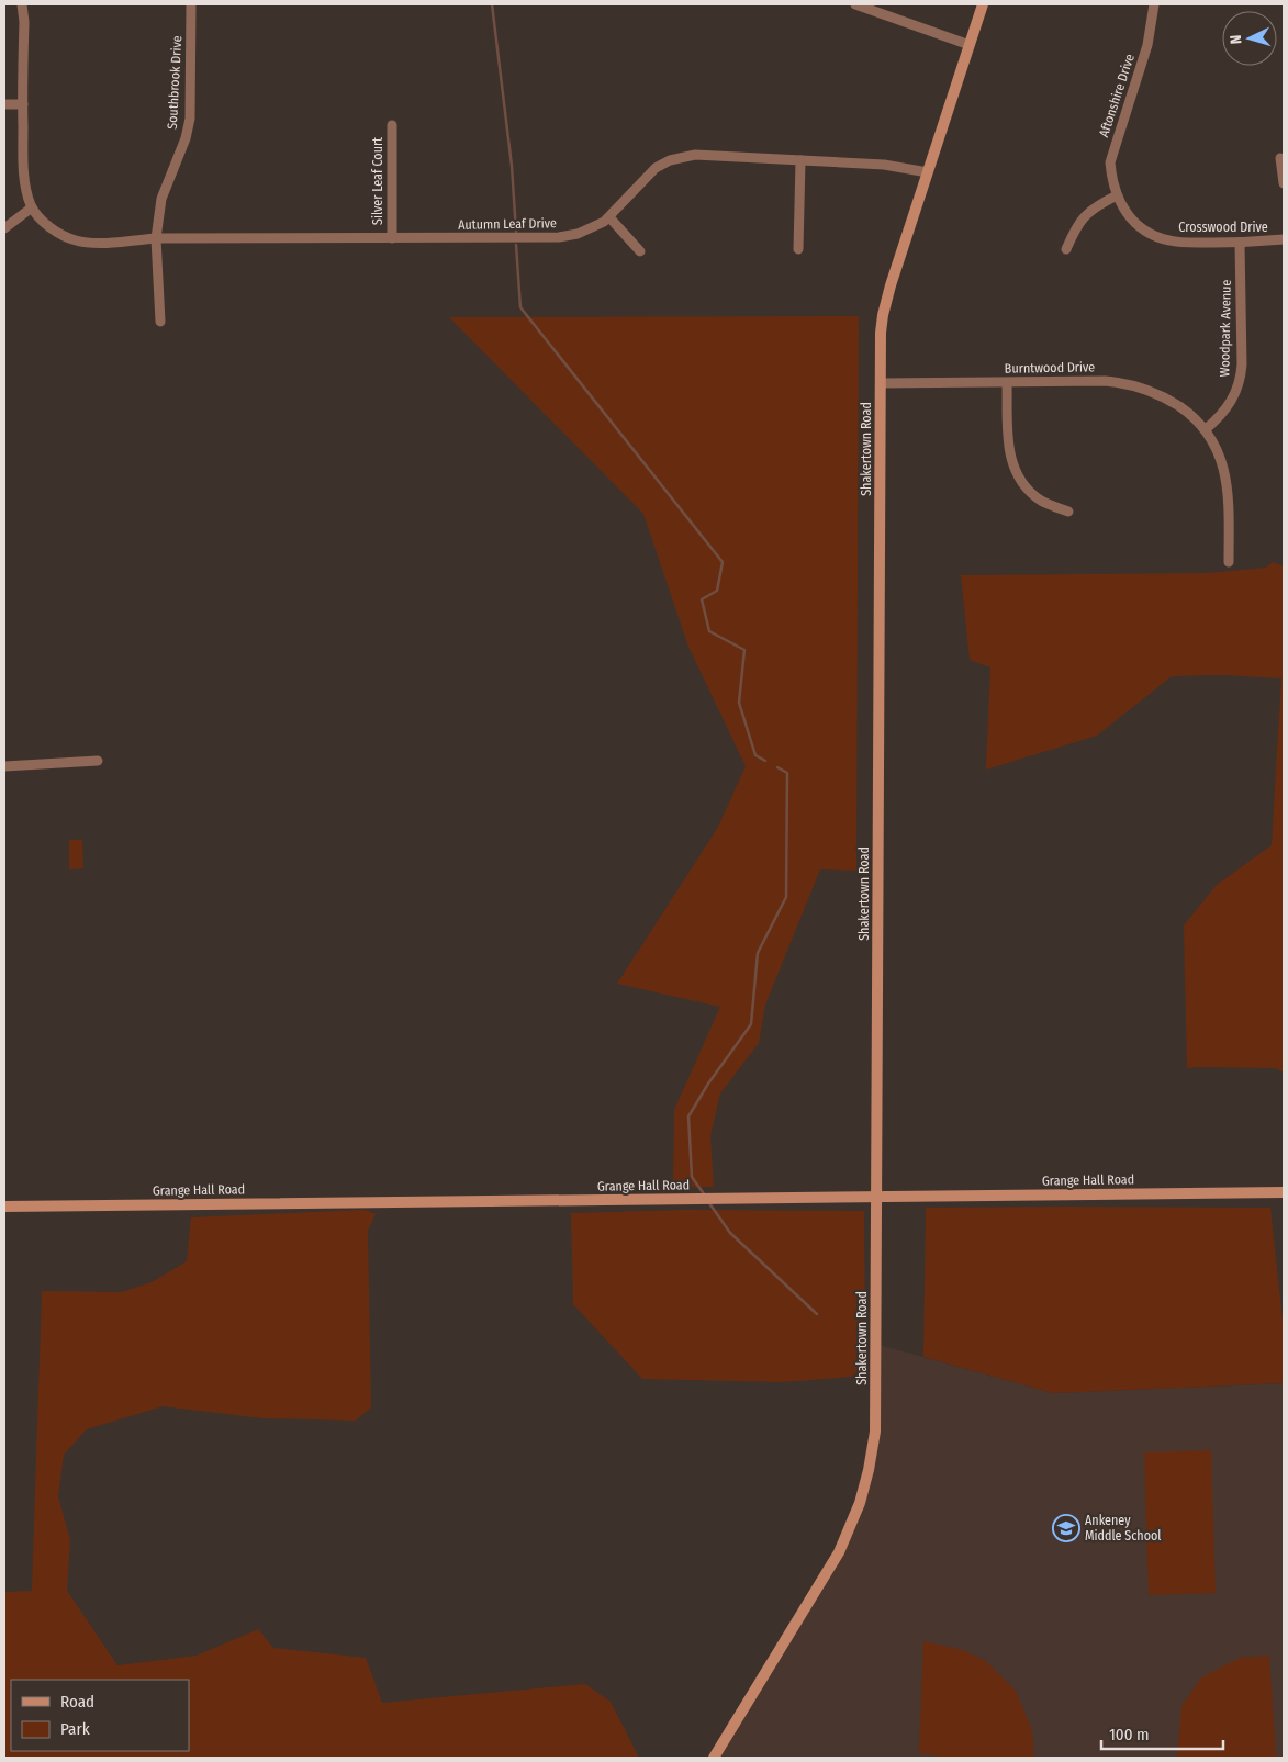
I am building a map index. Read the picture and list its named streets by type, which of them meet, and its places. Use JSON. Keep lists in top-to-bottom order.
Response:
{
  "streets": {
    "street": [
      "Southbrook Drive",
      "Aftonshire Drive",
      "Silver Leaf Court",
      "Autumn Leaf Drive",
      "Crosswood Drive",
      "Woodpark Avenue",
      "Burntwood Drive",
      "Shakertown Road",
      "Grange Hall Road"
    ]
  },
  "crossings": [
    ["Southbrook Drive", "Autumn Leaf Drive"],
    ["Aftonshire Drive", "Crosswood Drive"],
    ["Silver Leaf Court", "Autumn Leaf Drive"],
    ["Autumn Leaf Drive", "Shakertown Road"],
    ["Crosswood Drive", "Woodpark Avenue"],
    ["Woodpark Avenue", "Burntwood Drive"],
    ["Burntwood Drive", "Shakertown Road"],
    ["Shakertown Road", "Grange Hall Road"]
  ],
  "places": {
    "school or university": ["Ankeney Middle School"]
  },
  "legend": ["Road", "Park"],
  "scale_bar": "100 m",
  "north": "left"
}
